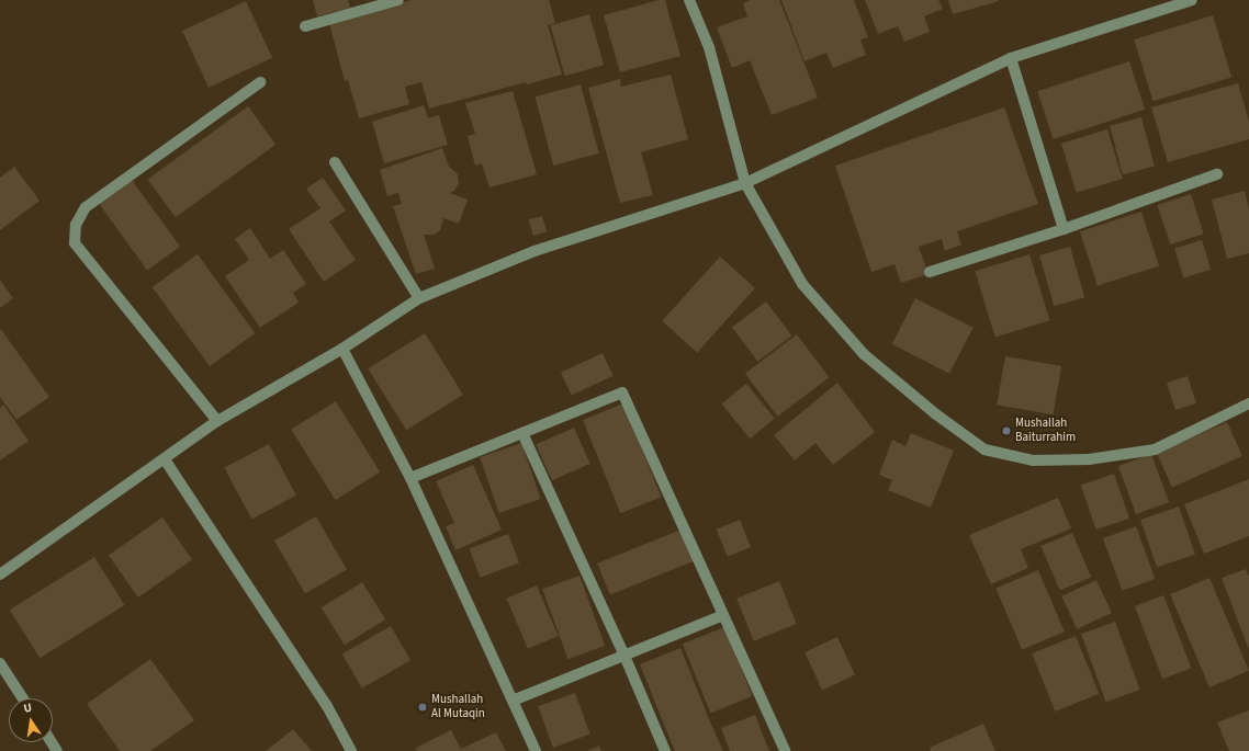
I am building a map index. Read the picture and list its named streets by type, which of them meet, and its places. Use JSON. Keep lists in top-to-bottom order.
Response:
{
  "places": ["Mushallah Baiturrahim", "Mushallah Al Mutaqin"],
  "north": "top"
}
